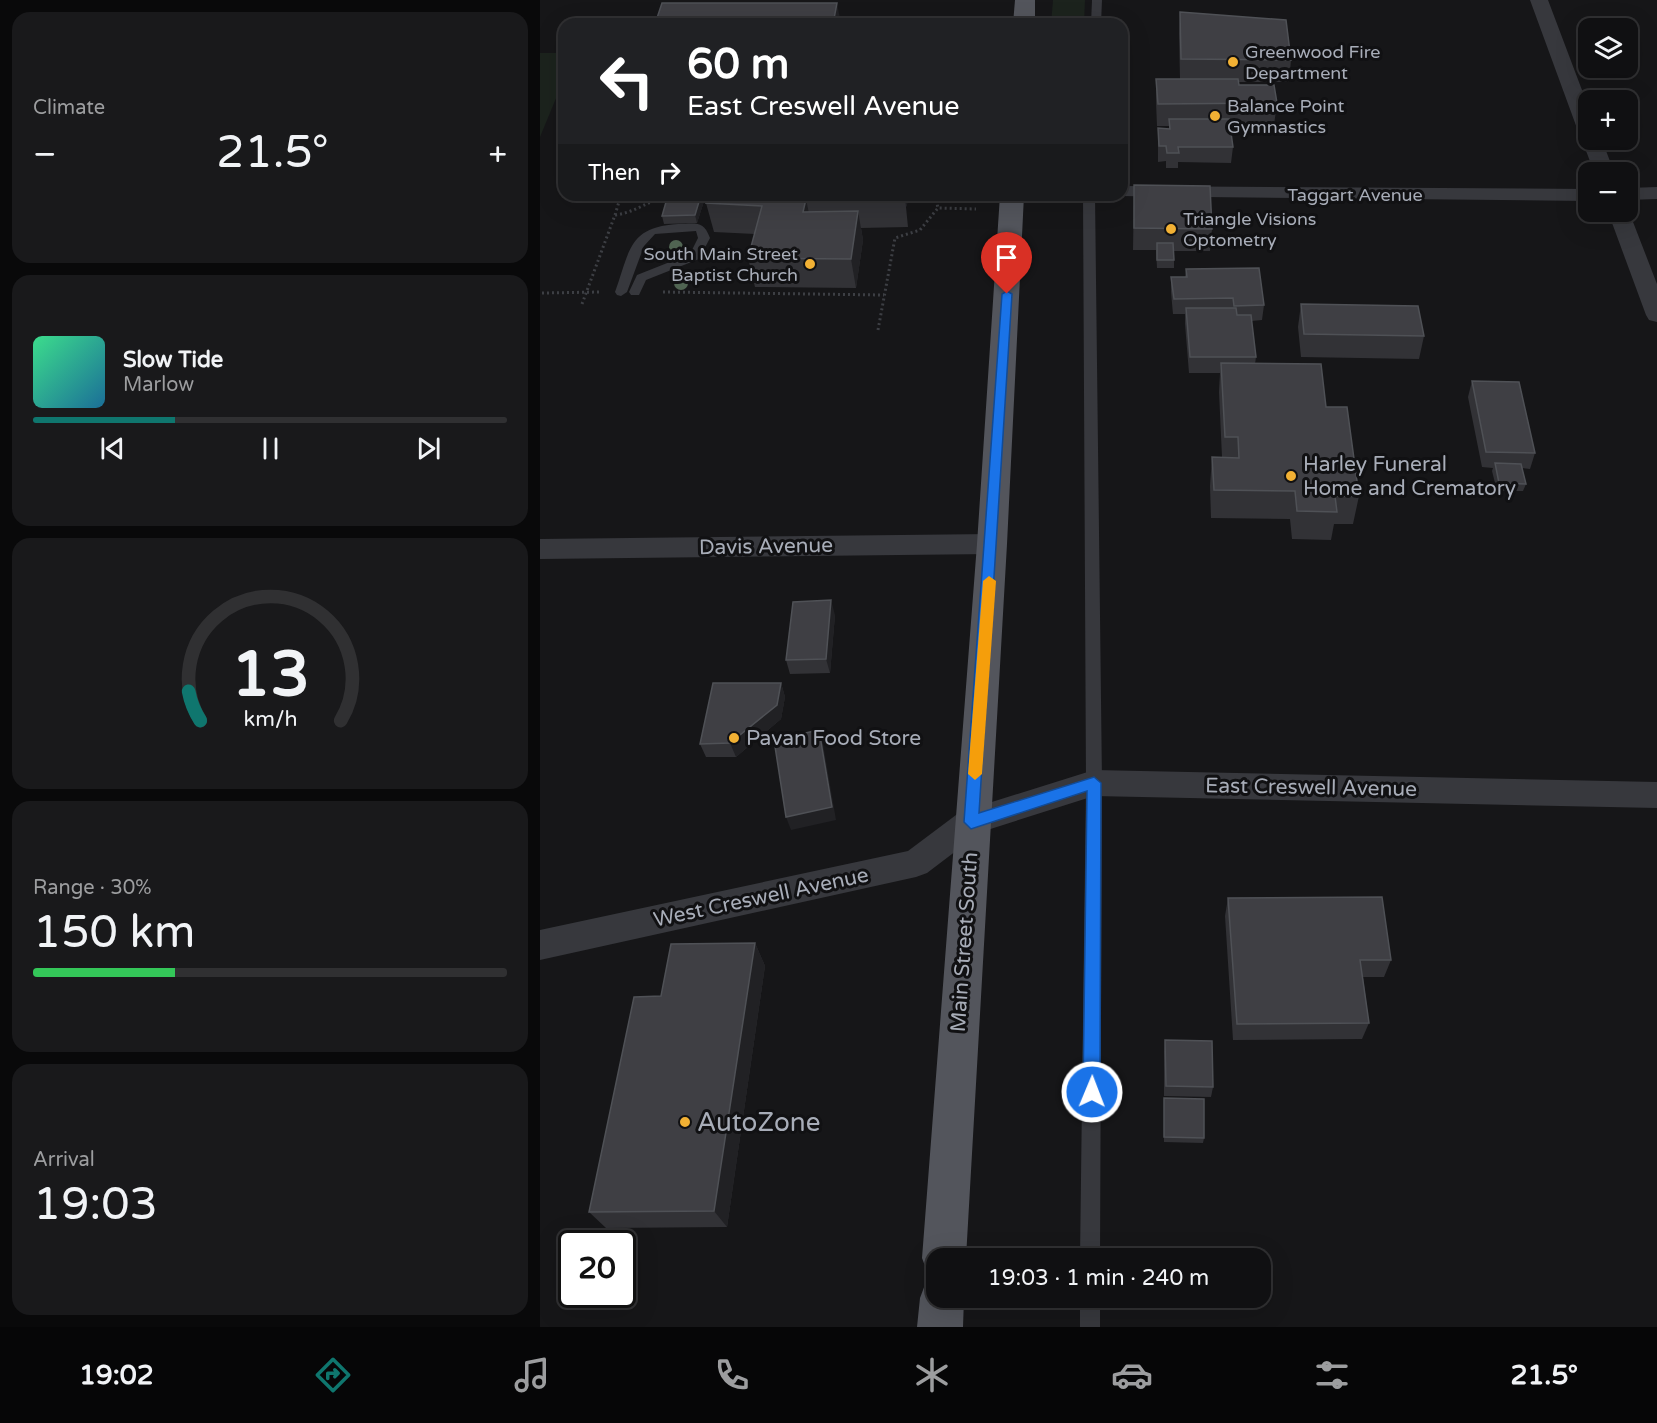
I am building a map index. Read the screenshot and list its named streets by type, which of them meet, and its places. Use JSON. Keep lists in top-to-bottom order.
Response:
{
  "streets": {
    "main road": ["Main Street South"],
    "street": [
      "Taggart Avenue",
      "Davis Avenue",
      "East Creswell Avenue",
      "West Creswell Avenue"
    ]
  },
  "crossings": [
    ["Davis Avenue", "Main Street South"],
    ["East Creswell Avenue", "West Creswell Avenue"],
    ["East Creswell Avenue", "Main Street South"],
    ["West Creswell Avenue", "Main Street South"]
  ],
  "places": [
    "Greenwood Fire Department",
    "Balance Point Gymnastics",
    "Triangle Visions Optometry",
    "South Main Street Baptist Church",
    "Harley Funeral Home and Crematory",
    "Pavan Food Store",
    "AutoZone"
  ],
  "page": {
    "tile": [
      "Climate",
      ["Range · 30%", "150 km"],
      ["Arrival", "19:03"]
    ],
    "map_buttons": ["+", "−"],
    "turn": ["60 m", "East Creswell Avenue"],
    "heat": ["−", "21.5°", "+"],
    "then": "Then",
    "song": ["Slow Tide", "Marlow"],
    "limit": "20",
    "trip": "19:03 · 1 min · 240 m",
    "tabs": ["19:02", "21.5°"],
    "gauge": ["13", "km/h"]
  }
}
